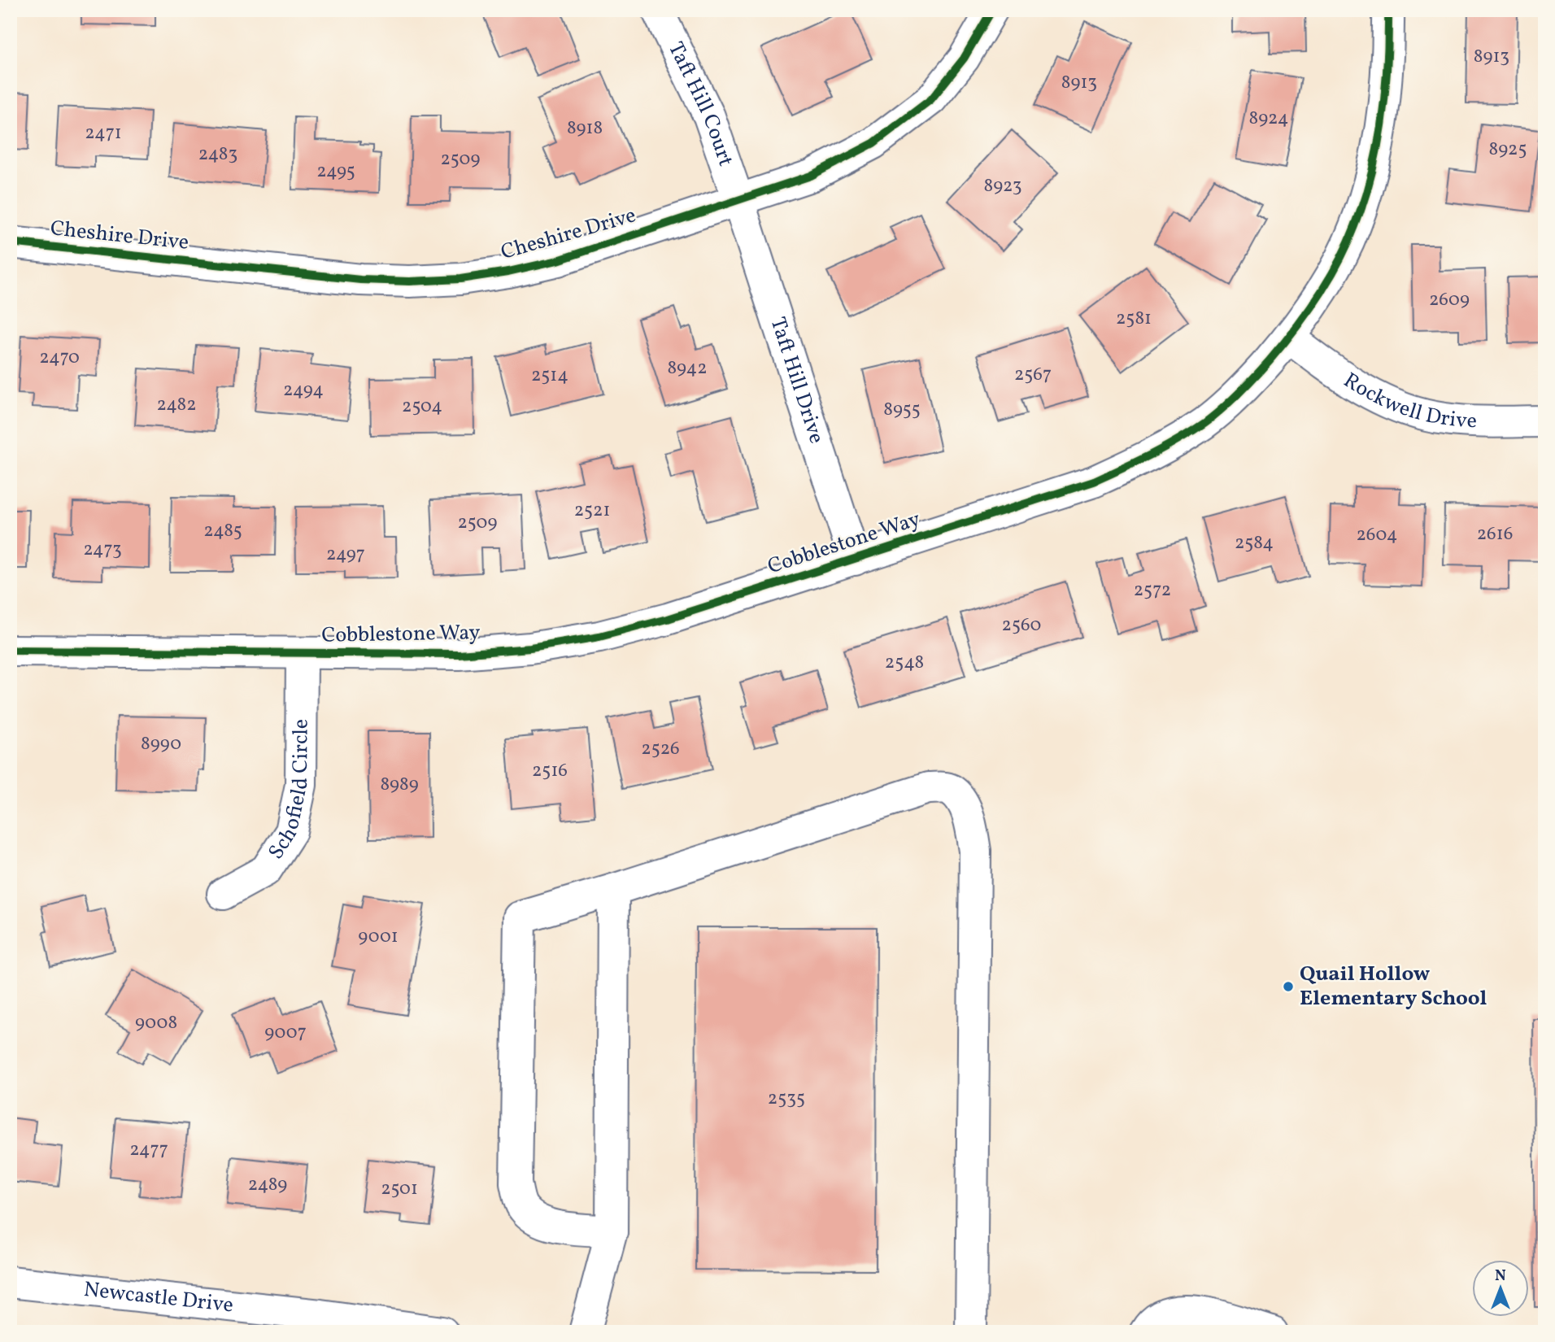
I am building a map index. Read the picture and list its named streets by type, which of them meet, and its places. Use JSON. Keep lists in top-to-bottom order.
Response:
{
  "streets": {
    "street": [
      "Taft Hill Court",
      "Cheshire Drive",
      "Taft Hill Drive",
      "Rockwell Drive",
      "Cobblestone Way",
      "Schofield Circle",
      "Newcastle Drive"
    ]
  },
  "crossings": [
    ["Taft Hill Court", "Cheshire Drive"],
    ["Taft Hill Court", "Taft Hill Drive"],
    ["Cheshire Drive", "Taft Hill Drive"],
    ["Taft Hill Drive", "Cobblestone Way"],
    ["Rockwell Drive", "Cobblestone Way"],
    ["Cobblestone Way", "Schofield Circle"]
  ],
  "places": ["Quail Hollow Elementary School"],
  "house_numbers": [
    "8913",
    "8913",
    "8924",
    "8918",
    "2471",
    "8925",
    "2483",
    "2509",
    "2495",
    "8923",
    "2609",
    "2581",
    "2470",
    "8942",
    "2567",
    "2514",
    "2494",
    "2482",
    "2504",
    "8955",
    "2521",
    "2509",
    "2485",
    "2616",
    "2604",
    "2584",
    "2473",
    "2497",
    "2572",
    "2560",
    "2548",
    "8990",
    "2526",
    "2516",
    "8989",
    "9001",
    "9008",
    "9007",
    "2535",
    "2477",
    "2489",
    "2501"
  ],
  "north": "top"
}
